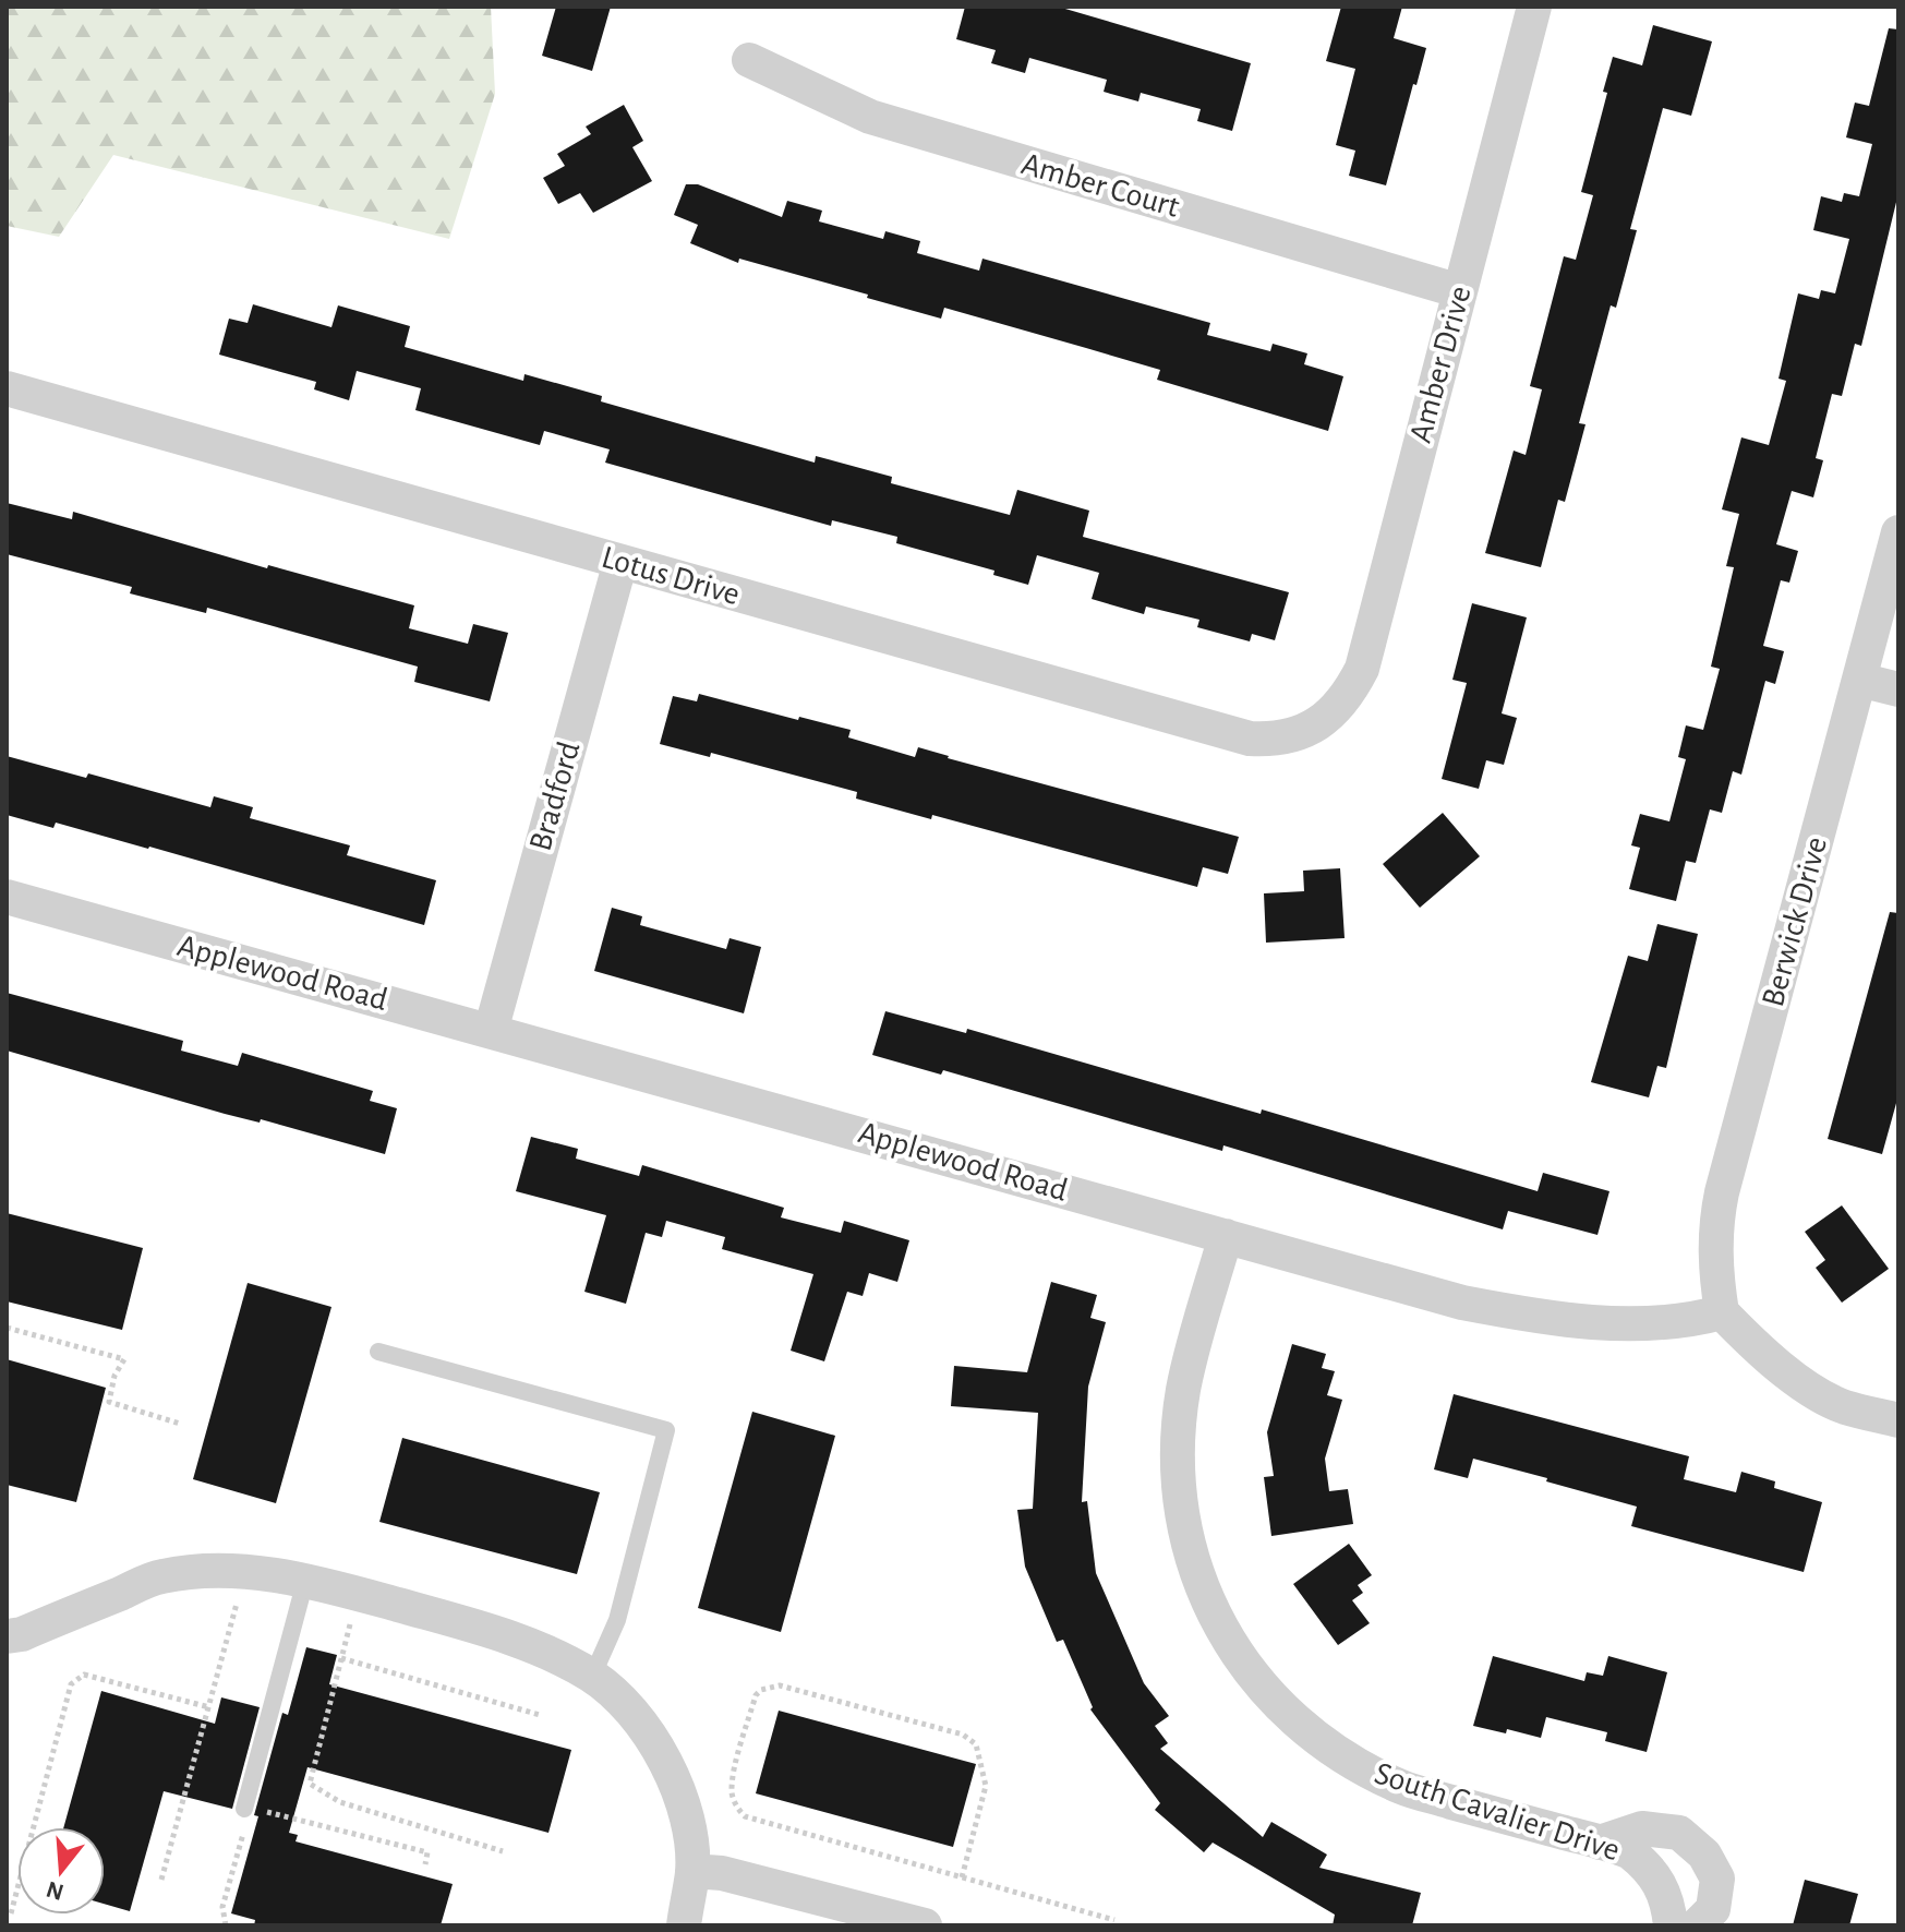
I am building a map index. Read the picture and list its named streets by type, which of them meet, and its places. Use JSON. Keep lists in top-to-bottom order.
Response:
{
  "streets": {
    "street": [
      "Amber Court",
      "Amber Drive",
      "Lotus Drive",
      "Bradford",
      "Berwick Drive",
      "Applewood Road",
      "South Cavalier Drive"
    ]
  },
  "crossings": [
    ["Amber Court", "Amber Drive"],
    ["Amber Drive", "Lotus Drive"],
    ["Lotus Drive", "Bradford"],
    ["Bradford", "Applewood Road"],
    ["Berwick Drive", "Applewood Road"],
    ["Applewood Road", "South Cavalier Drive"]
  ],
  "north": "bottom"
}
